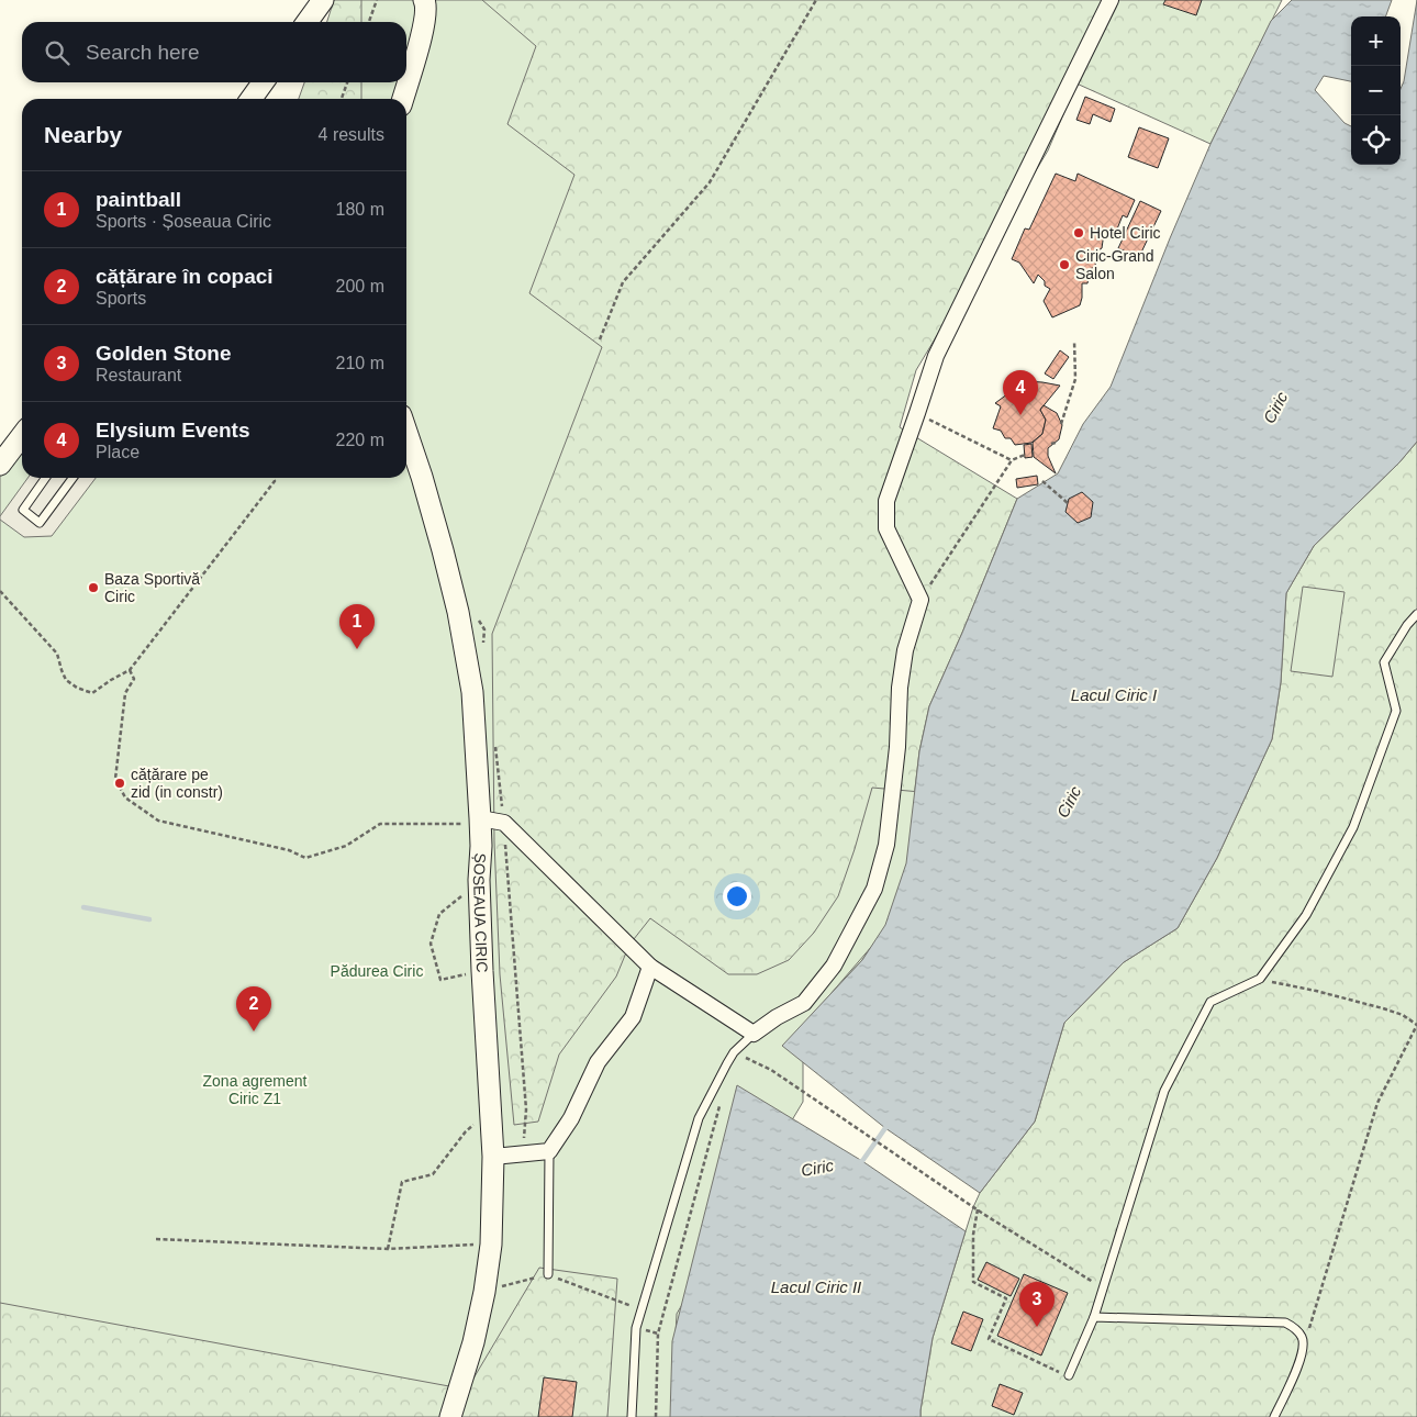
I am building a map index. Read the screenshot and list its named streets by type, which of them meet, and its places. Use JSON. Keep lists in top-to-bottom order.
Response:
{
  "streets": {
    "main road": ["ȘOSEAUA CIRIC"]
  },
  "water": ["Ciric", "Lacul Ciric I", "Lacul Ciric II"],
  "parks": ["Pădurea Ciric", "Zona agrement Ciric Z1"],
  "places": [
    "Hotel Ciric",
    "Ciric-Grand Salon",
    "Baza Sportivă Ciric",
    "cățărare pe zid (in constr)"
  ],
  "page": {
    "map_buttons": ["+", "−"],
    "search": "Search here",
    "heading": ["Nearby", "4 results"],
    "list": [
      {
        "mark": "1",
        "name": "paintball",
        "note": "Sports · Șoseaua Ciric",
        "value": "180 m"
      },
      {
        "mark": "2",
        "name": "cățărare în copaci",
        "note": "Sports",
        "value": "200 m"
      },
      {
        "mark": "3",
        "name": "Golden Stone",
        "note": "Restaurant",
        "value": "210 m"
      },
      {
        "mark": "4",
        "name": "Elysium Events",
        "note": "Place",
        "value": "220 m"
      }
    ],
    "pins": [
      "4",
      "1",
      "2",
      "3"
    ]
  }
}
